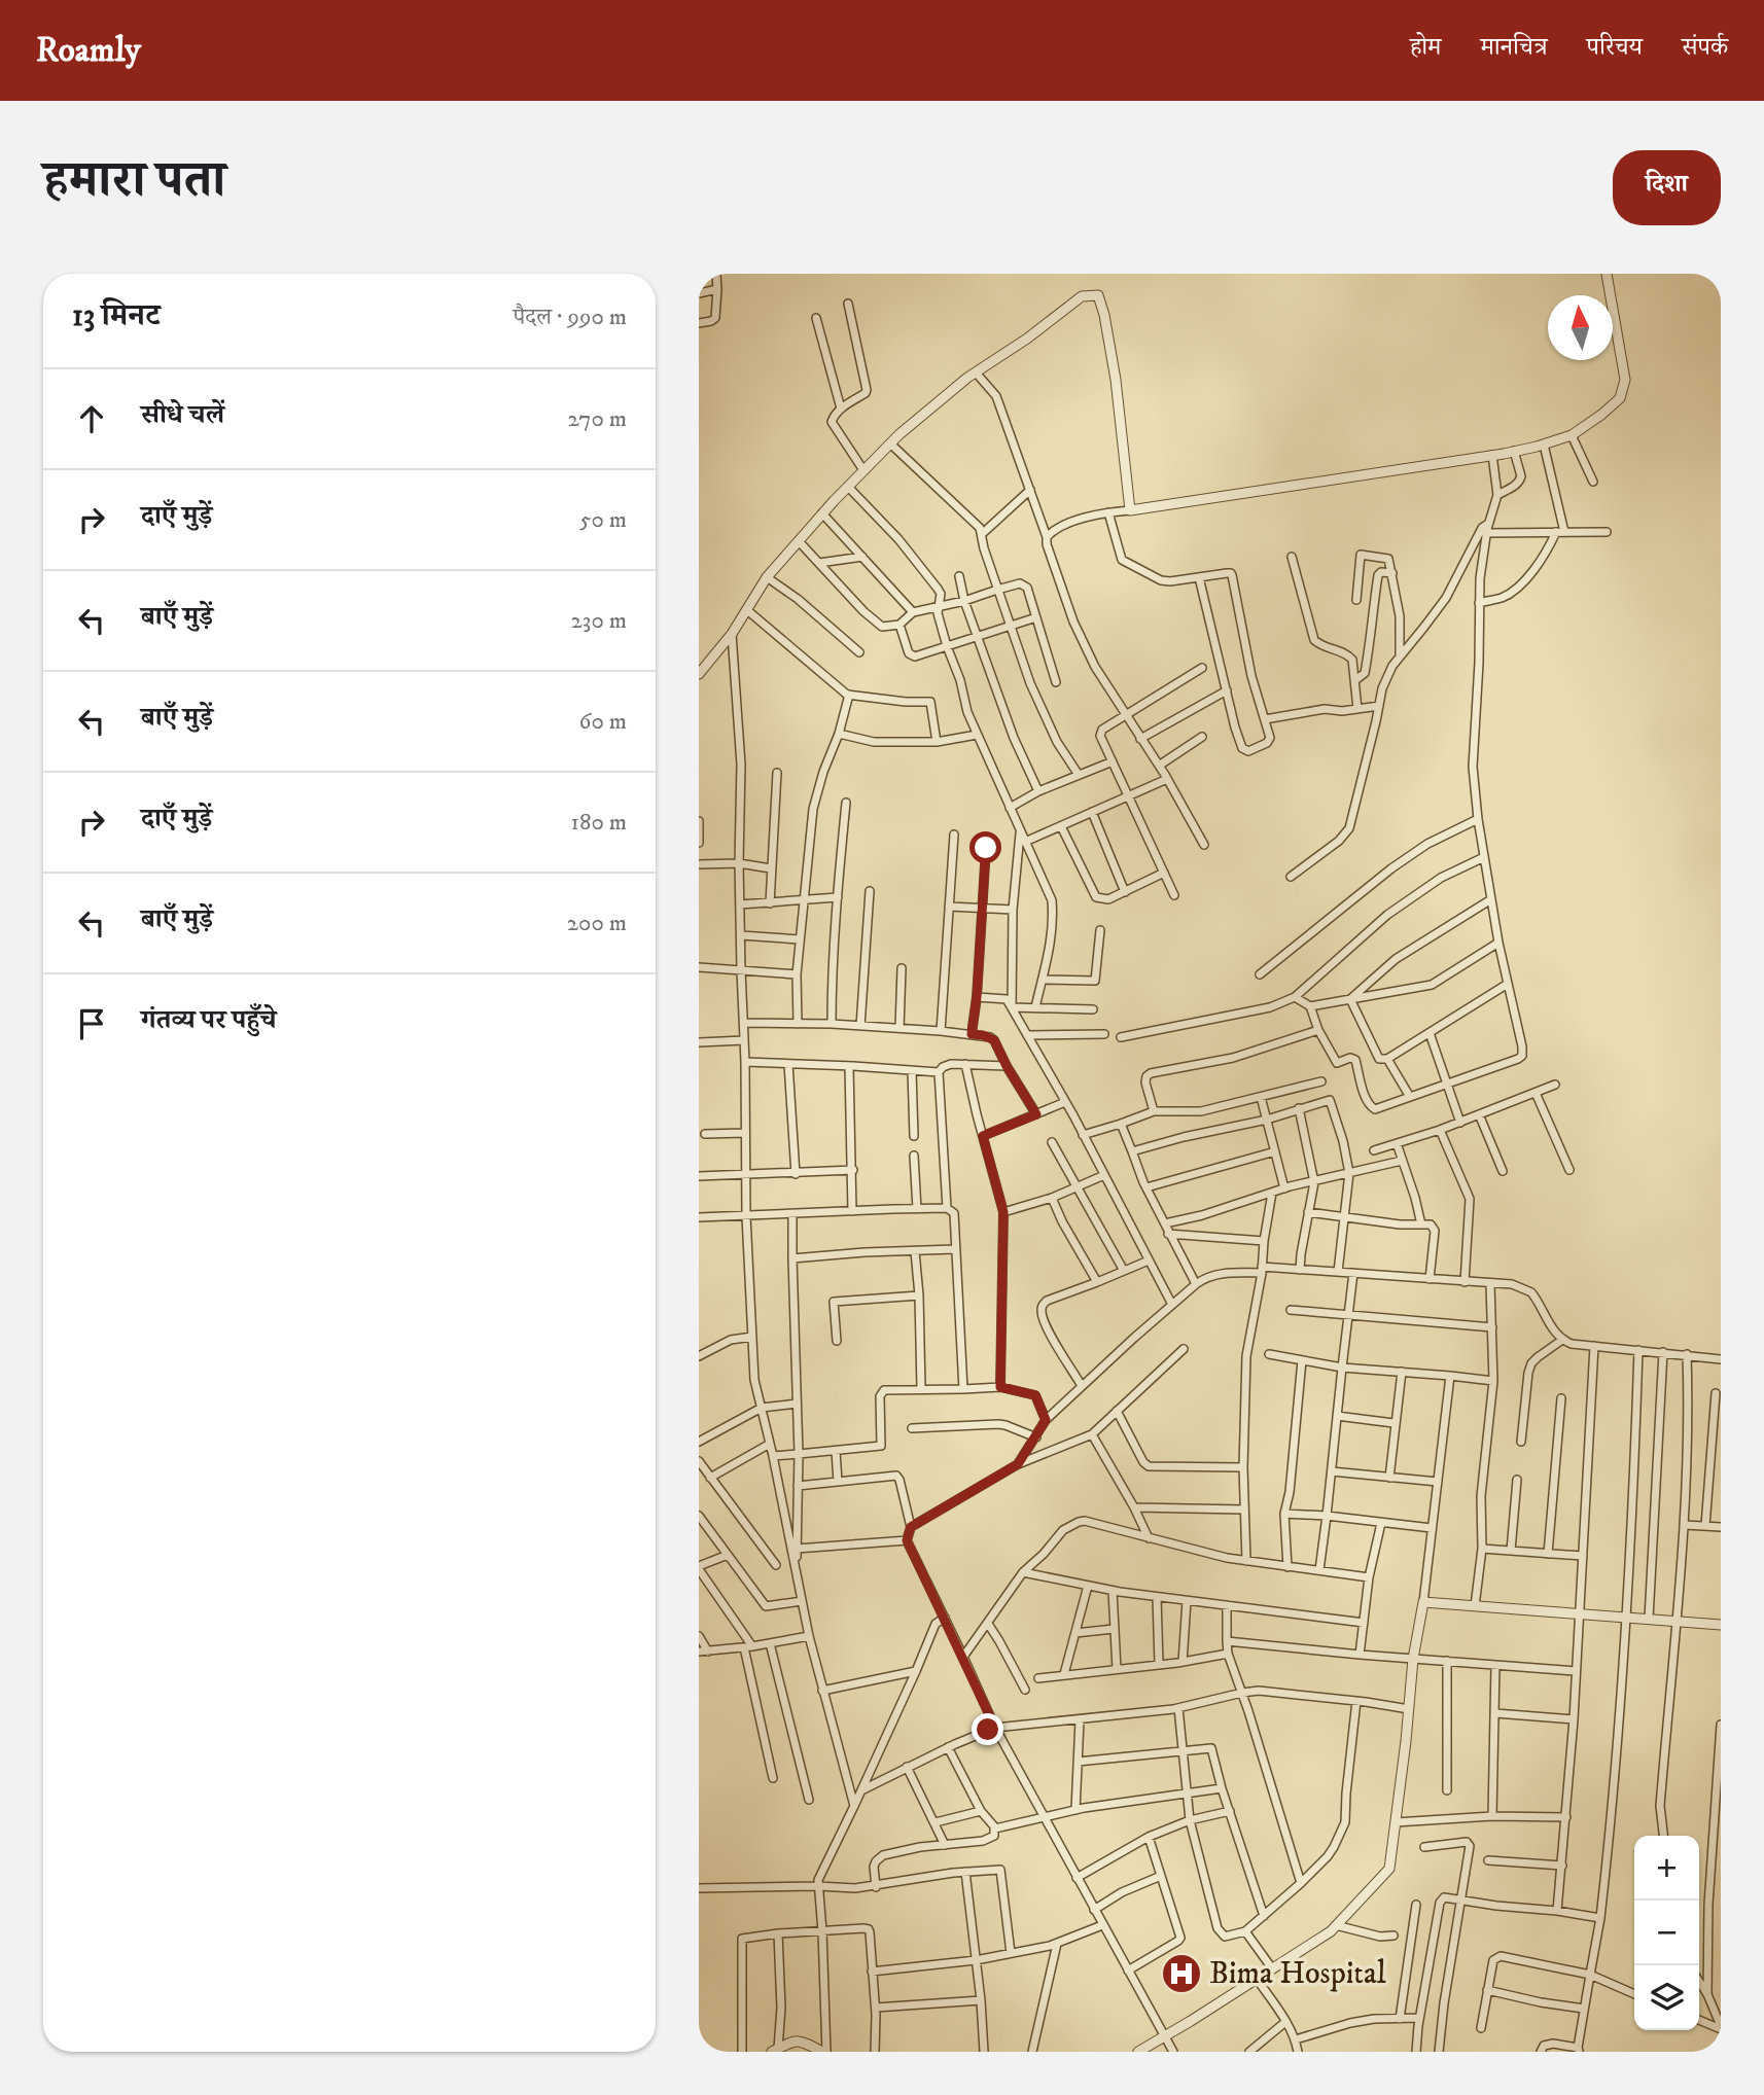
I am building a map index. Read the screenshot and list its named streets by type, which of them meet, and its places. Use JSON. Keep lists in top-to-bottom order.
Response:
{
  "places": {
    "hospital": ["Bima Hospital"]
  },
  "north": "top",
  "page": {
    "header": "Roamly",
    "nav": [
      "होम",
      "मानचित्र",
      "परिचय",
      "संपर्क"
    ],
    "title": "हमारा पता",
    "buttons": "दिशा",
    "heading": ["13 मिनट", "पैदल · 990 m"],
    "list": [
      ["सीधे चलें", "270 m"],
      ["दाएँ मुड़ें", "50 m"],
      ["बाएँ मुड़ें", "230 m"],
      ["बाएँ मुड़ें", "60 m"],
      ["दाएँ मुड़ें", "180 m"],
      ["बाएँ मुड़ें", "200 m"],
      "गंतव्य पर पहुँचे"
    ],
    "map_buttons": ["+", "−"]
  }
}
